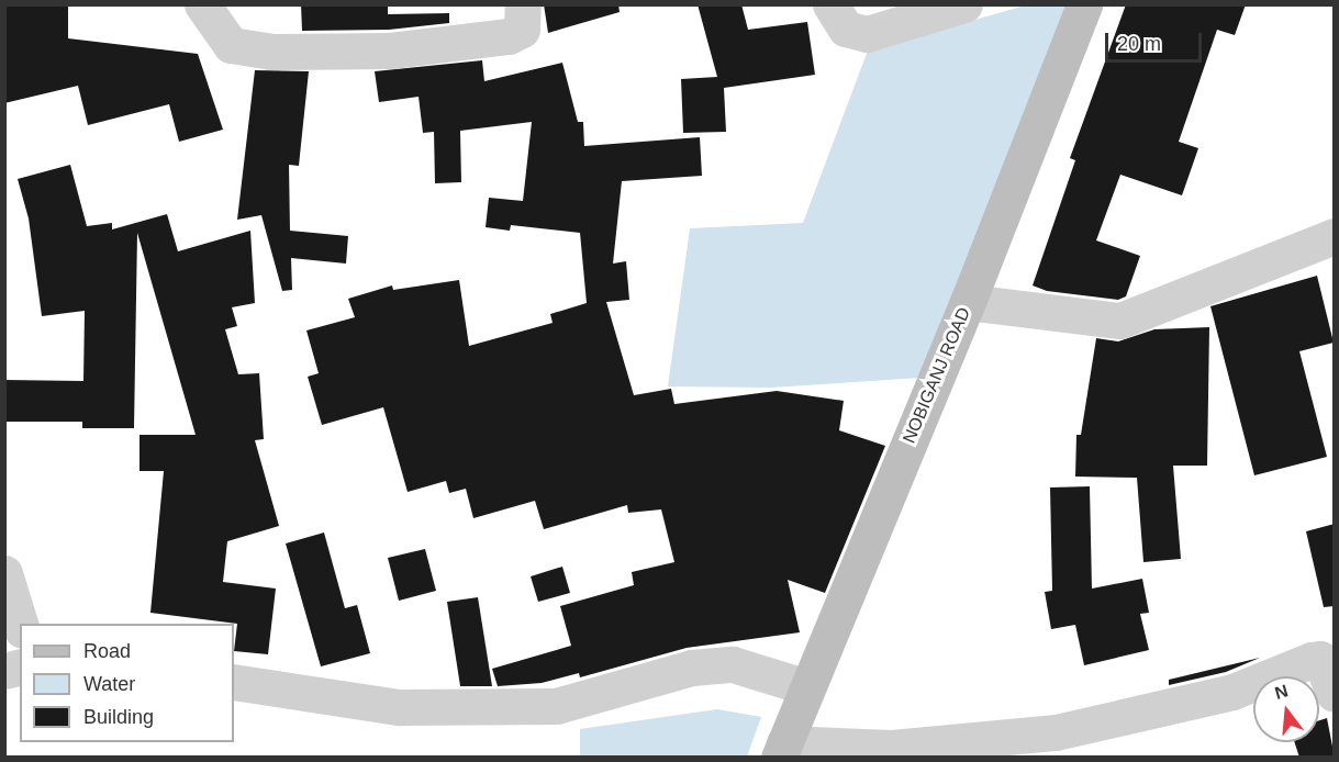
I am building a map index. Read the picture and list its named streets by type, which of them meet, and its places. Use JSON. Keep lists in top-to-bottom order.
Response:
{
  "streets": {
    "main road": ["NOBIGANJ ROAD"]
  },
  "legend": ["Road", "Water", "Building"],
  "scale_bar": "20 m",
  "north": "top"
}
